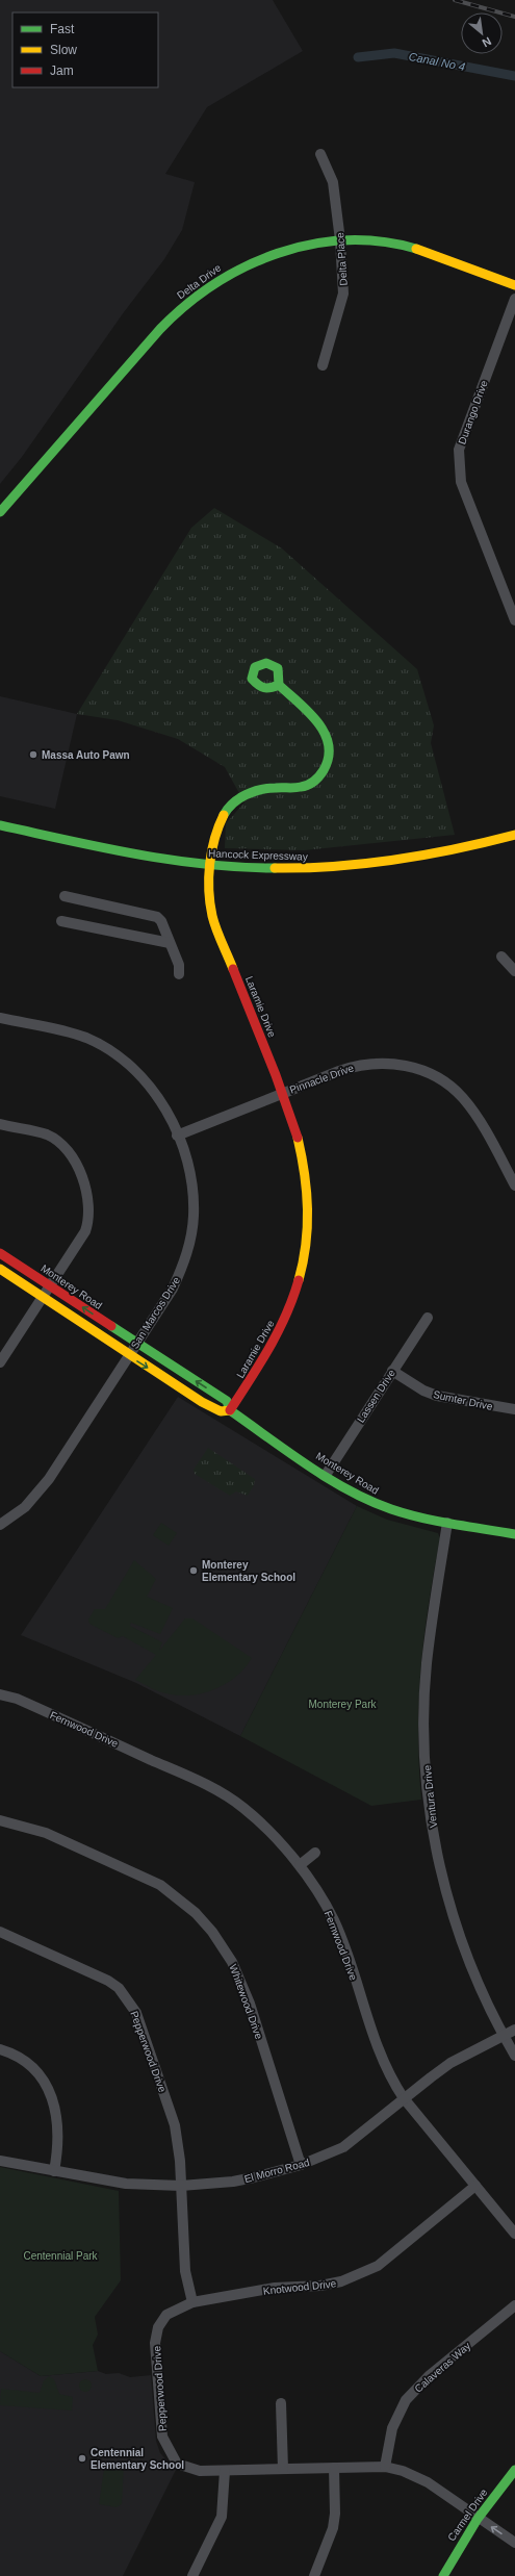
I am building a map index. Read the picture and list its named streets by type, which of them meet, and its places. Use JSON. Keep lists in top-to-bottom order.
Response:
{
  "streets": {
    "street": [
      "Delta Place",
      "Delta Drive",
      "Durango Drive",
      "Hancock Expressway",
      "Laramie Drive",
      "Pinnacle Drive",
      "Monterey Road",
      "San Marcos Drive",
      "Lassen Drive",
      "Sumter Drive",
      "Fernwood Drive",
      "Ventura Drive",
      "Whitewood Drive",
      "Pepperwood Drive",
      "El Morro Road",
      "Knotwood Drive",
      "Calaveras Way",
      "Carmel Drive"
    ]
  },
  "crossings": [
    ["Delta Place", "Delta Drive"],
    ["Hancock Expressway", "Laramie Drive"],
    ["Laramie Drive", "Pinnacle Drive"],
    ["Laramie Drive", "Monterey Road"],
    ["Pinnacle Drive", "San Marcos Drive"],
    ["Monterey Road", "San Marcos Drive"],
    ["Monterey Road", "Lassen Drive"],
    ["Monterey Road", "Ventura Drive"],
    ["Lassen Drive", "Sumter Drive"],
    ["Fernwood Drive", "El Morro Road"],
    ["Fernwood Drive", "Knotwood Drive"],
    ["Ventura Drive", "El Morro Road"],
    ["Whitewood Drive", "El Morro Road"],
    ["Pepperwood Drive", "El Morro Road"],
    ["Pepperwood Drive", "Knotwood Drive"],
    ["Pepperwood Drive", "Calaveras Way"],
    ["Pepperwood Drive", "Carmel Drive"]
  ],
  "water": ["Canal No 4"],
  "parks": ["Monterey Park", "Centennial Park"],
  "places": ["Massa Auto Pawn", "Monterey Elementary School", "Centennial Elementary School"],
  "legend": ["Fast", "Slow", "Jam"],
  "north": "bottom right"
}
